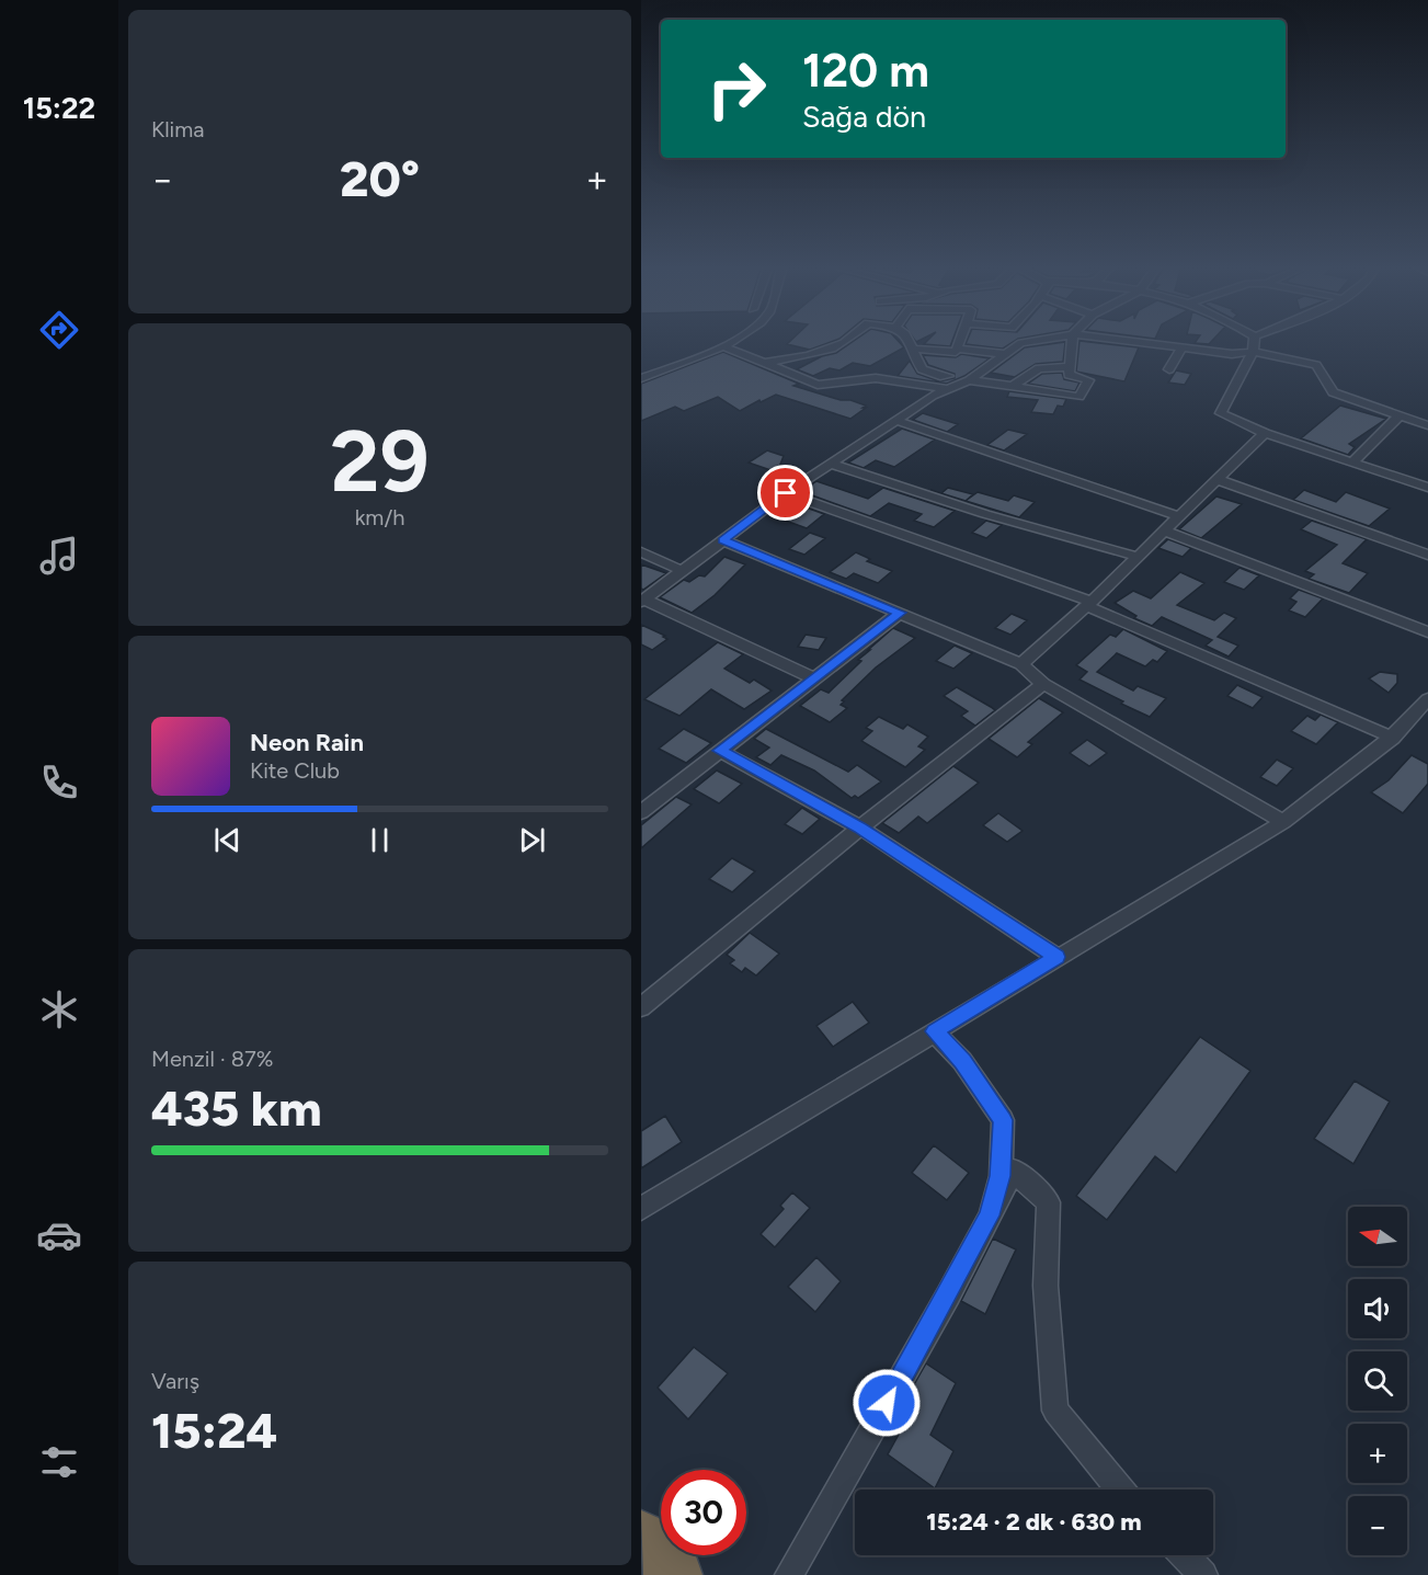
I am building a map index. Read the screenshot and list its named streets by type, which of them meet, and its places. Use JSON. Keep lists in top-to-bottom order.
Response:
{
  "north": "left",
  "page": {
    "tabs": "15:22",
    "tile": [
      "Klima",
      ["29", "km/h"],
      ["Menzil · 87%", "435 km"],
      ["Varış", "15:24"]
    ],
    "turn": ["120 m", "Sağa dön"],
    "heat": ["−", "20°", "+"],
    "song": ["Neon Rain", "Kite Club"],
    "map_buttons": ["+", "−"],
    "limit": "30",
    "trip": "15:24 · 2 dk · 630 m"
  }
}
